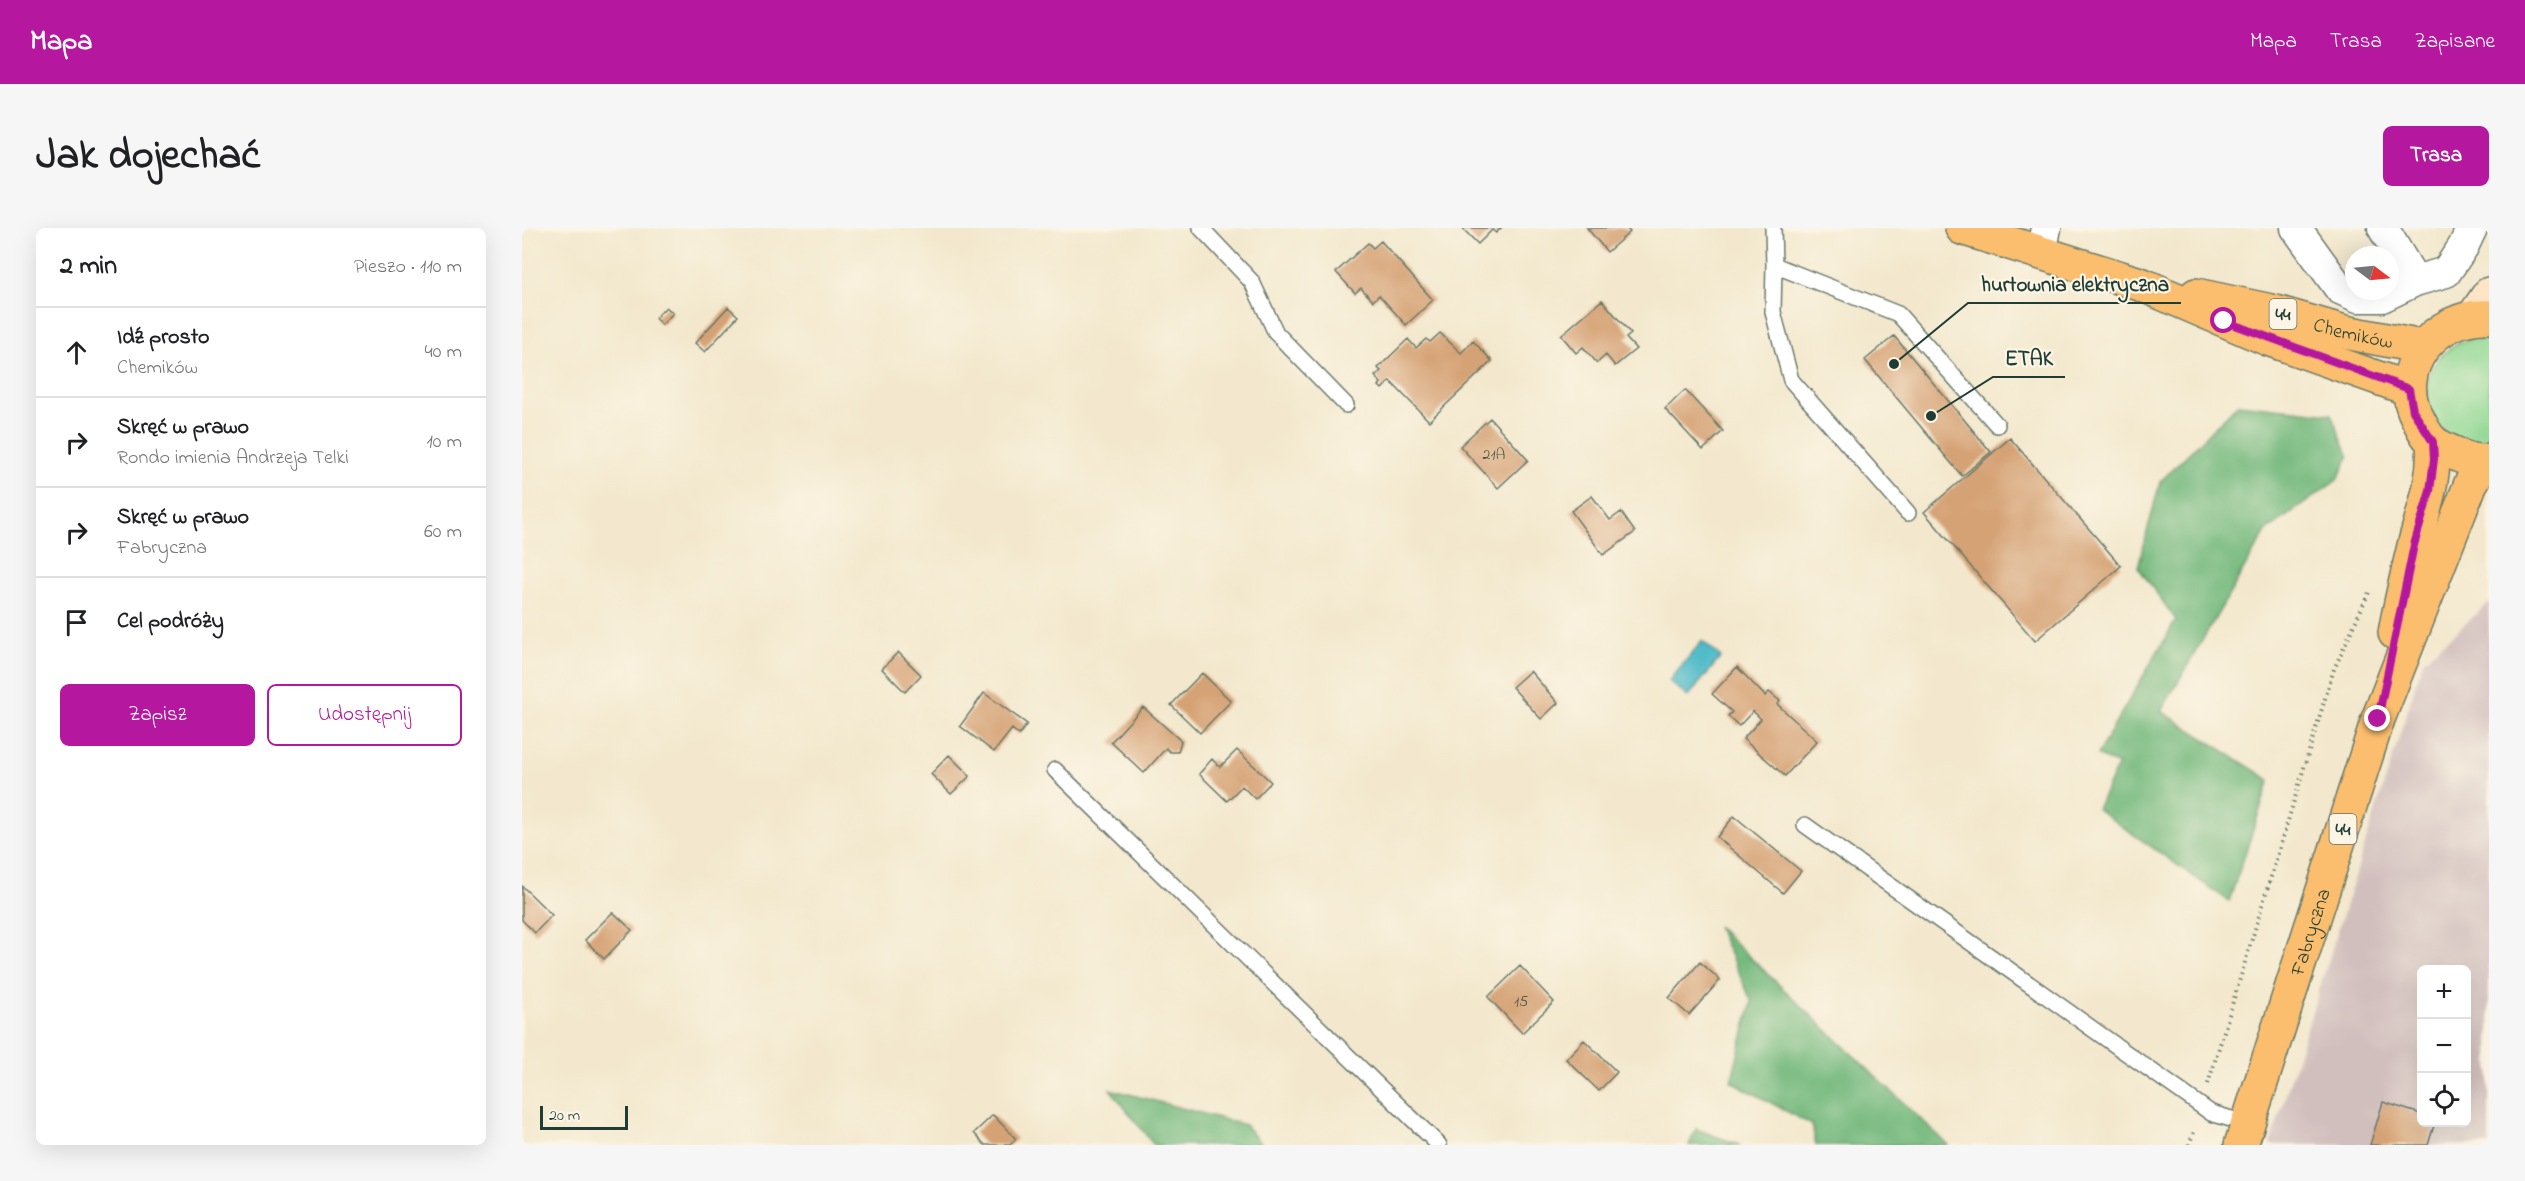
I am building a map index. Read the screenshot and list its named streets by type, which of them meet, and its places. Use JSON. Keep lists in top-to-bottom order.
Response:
{
  "streets": {
    "main road": ["44", "Chemików", "Fabryczna"]
  },
  "crossings": [
    ["44", "Chemików"],
    ["44", "Fabryczna"]
  ],
  "places": ["hurtownia elektryczna", "ETAK"],
  "house_numbers": ["21A", "15"],
  "scale_bar": "20 m",
  "north": "right",
  "page": {
    "header": "Mapa",
    "nav": ["Mapa", "Trasa", "Zapisane"],
    "title": "Jak dojechać",
    "buttons": [
      "Trasa",
      ["Zapisz", "Udostępnij"]
    ],
    "heading": ["2 min", "Pieszo · 110 m"],
    "list": [
      ["Idź prosto", "Chemików", "40 m"],
      ["Skręć w prawo", "Rondo imienia Andrzeja Telki", "10 m"],
      ["Skręć w prawo", "Fabryczna", "60 m"],
      "Cel podróży"
    ],
    "map_buttons": ["+", "−"],
    "scale": "20 m"
  }
}
